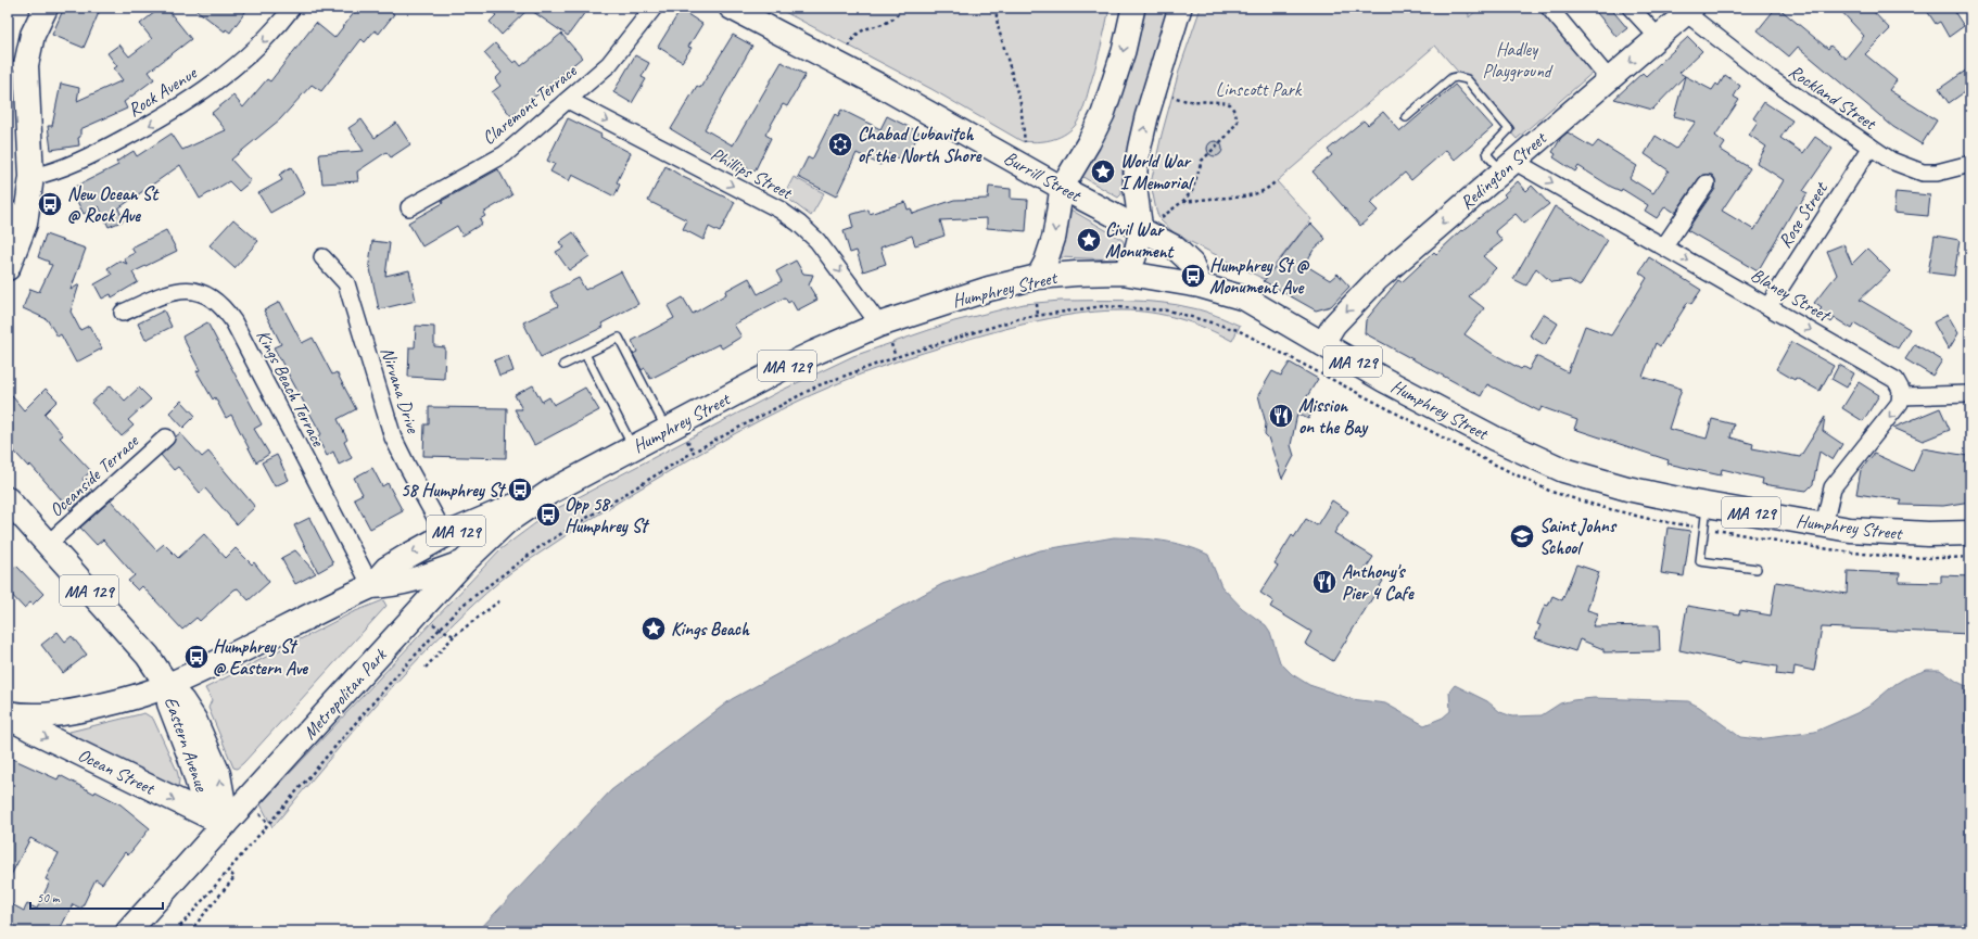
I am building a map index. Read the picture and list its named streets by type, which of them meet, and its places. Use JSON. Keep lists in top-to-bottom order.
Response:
{
  "streets": {
    "main road": [
      "Humphrey Street",
      "MA 129",
      "Metropolitan Park",
      "Eastern Avenue",
      "Ocean Street"
    ],
    "street": [
      "Rock Avenue",
      "Rockland Street",
      "Claremont Terrace",
      "Redington Street",
      "Phillips Street",
      "Burrill Street",
      "Rose Street",
      "Blaney Street",
      "Kings Beach Terrace",
      "Nirvana Drive",
      "Oceanside Terrace"
    ]
  },
  "crossings": [
    ["Rockland Street", "Redington Street"],
    ["Rockland Street", "Rose Street"],
    ["Claremont Terrace", "Phillips Street"],
    ["Redington Street", "Humphrey Street"],
    ["Redington Street", "Blaney Street"],
    ["Phillips Street", "Humphrey Street"],
    ["Burrill Street", "Humphrey Street"],
    ["Rose Street", "Blaney Street"],
    ["Humphrey Street", "Kings Beach Terrace"],
    ["Humphrey Street", "Nirvana Drive"],
    ["Humphrey Street", "Metropolitan Park"],
    ["Humphrey Street", "Eastern Avenue"],
    ["Humphrey Street", "Ocean Street"],
    ["Oceanside Terrace", "Eastern Avenue"],
    ["Metropolitan Park", "Eastern Avenue"],
    ["Metropolitan Park", "Ocean Street"],
    ["Eastern Avenue", "Ocean Street"]
  ],
  "one_way": [
    "Rock Avenue",
    "Redington Street",
    "Phillips Street",
    "Blaney Street",
    "Ocean Street"
  ],
  "parks": ["Hadley Playground", "Linscott Park"],
  "places": {
    "synagogue": ["Chabad Lubavitch of the North Shore"],
    "place": ["World War I Memorial", "Civil War Monument", "Kings Beach"],
    "bus stop": [
      "New Ocean St @ Rock Ave",
      "Humphrey St @ Monument Ave",
      "58 Humphrey St",
      "Opp 58 Humphrey St",
      "Humphrey St @ Eastern Ave"
    ],
    "restaurant": ["Mission on the Bay", "Anthony's Pier 4 Cafe"],
    "school or university": ["Saint Johns School"]
  },
  "scale_bar": "50 m"
}
